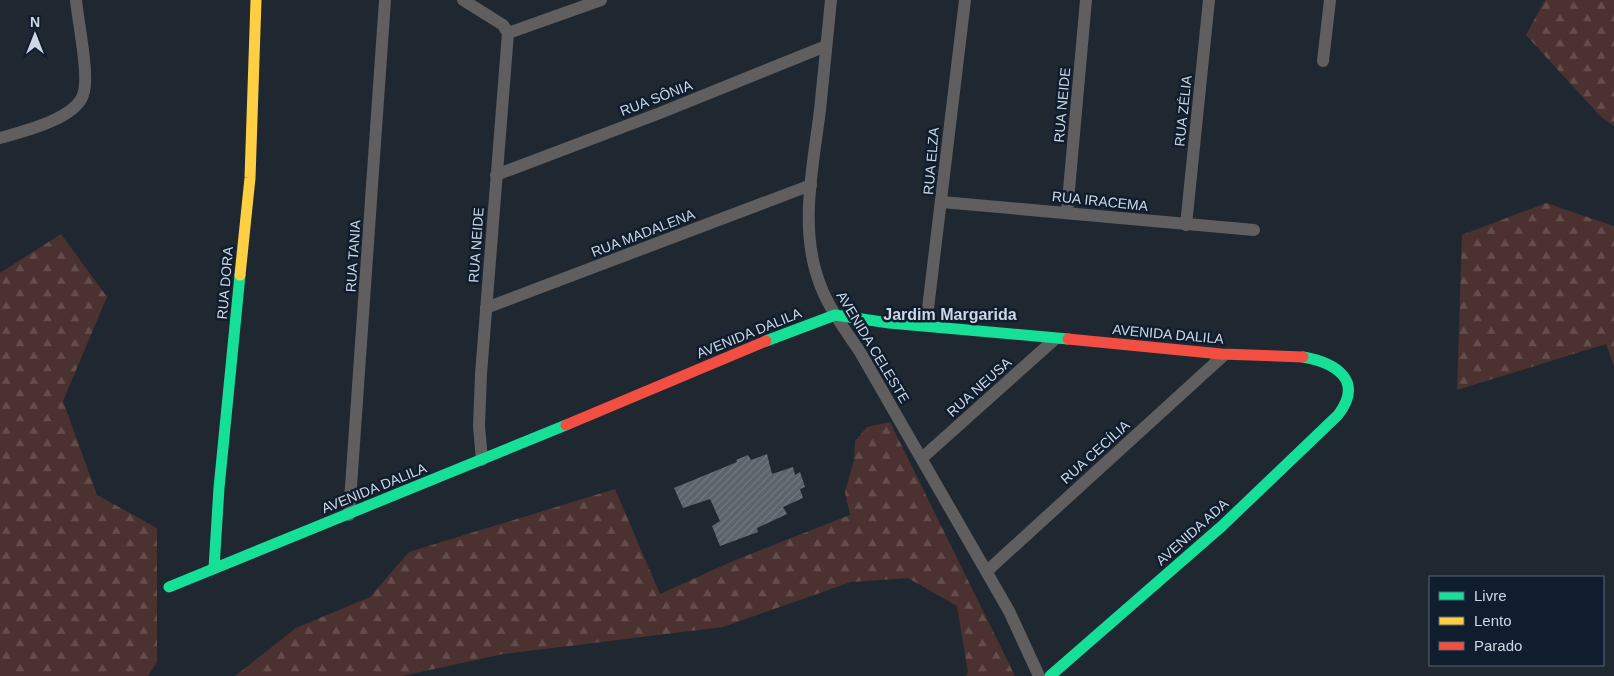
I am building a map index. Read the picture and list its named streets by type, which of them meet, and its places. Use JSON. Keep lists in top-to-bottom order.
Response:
{
  "streets": {
    "street": [
      "RUA SÔNIA",
      "RUA NEIDE",
      "RUA ZÉLIA",
      "RUA ELZA",
      "RUA IRACEMA",
      "RUA MADALENA",
      "RUA TANIA",
      "RUA DORA",
      "AVENIDA DALILA",
      "AVENIDA CELESTE",
      "RUA NEUSA",
      "RUA CECÍLIA",
      "AVENIDA ADA"
    ]
  },
  "crossings": [
    ["RUA SÔNIA", "RUA NEIDE"],
    ["RUA SÔNIA", "AVENIDA CELESTE"],
    ["RUA NEIDE", "RUA IRACEMA"],
    ["RUA NEIDE", "RUA MADALENA"],
    ["RUA NEIDE", "AVENIDA DALILA"],
    ["RUA ZÉLIA", "RUA IRACEMA"],
    ["RUA ELZA", "RUA IRACEMA"],
    ["RUA ELZA", "AVENIDA DALILA"],
    ["RUA MADALENA", "AVENIDA CELESTE"],
    ["RUA TANIA", "AVENIDA DALILA"],
    ["RUA DORA", "AVENIDA DALILA"],
    ["AVENIDA DALILA", "AVENIDA CELESTE"],
    ["AVENIDA DALILA", "RUA NEUSA"],
    ["AVENIDA DALILA", "RUA CECÍLIA"],
    ["AVENIDA DALILA", "AVENIDA ADA"],
    ["AVENIDA CELESTE", "RUA NEUSA"],
    ["AVENIDA CELESTE", "RUA CECÍLIA"]
  ],
  "districts": ["Jardim Margarida"],
  "legend": ["Livre", "Lento", "Parado"],
  "north": "top"
}
